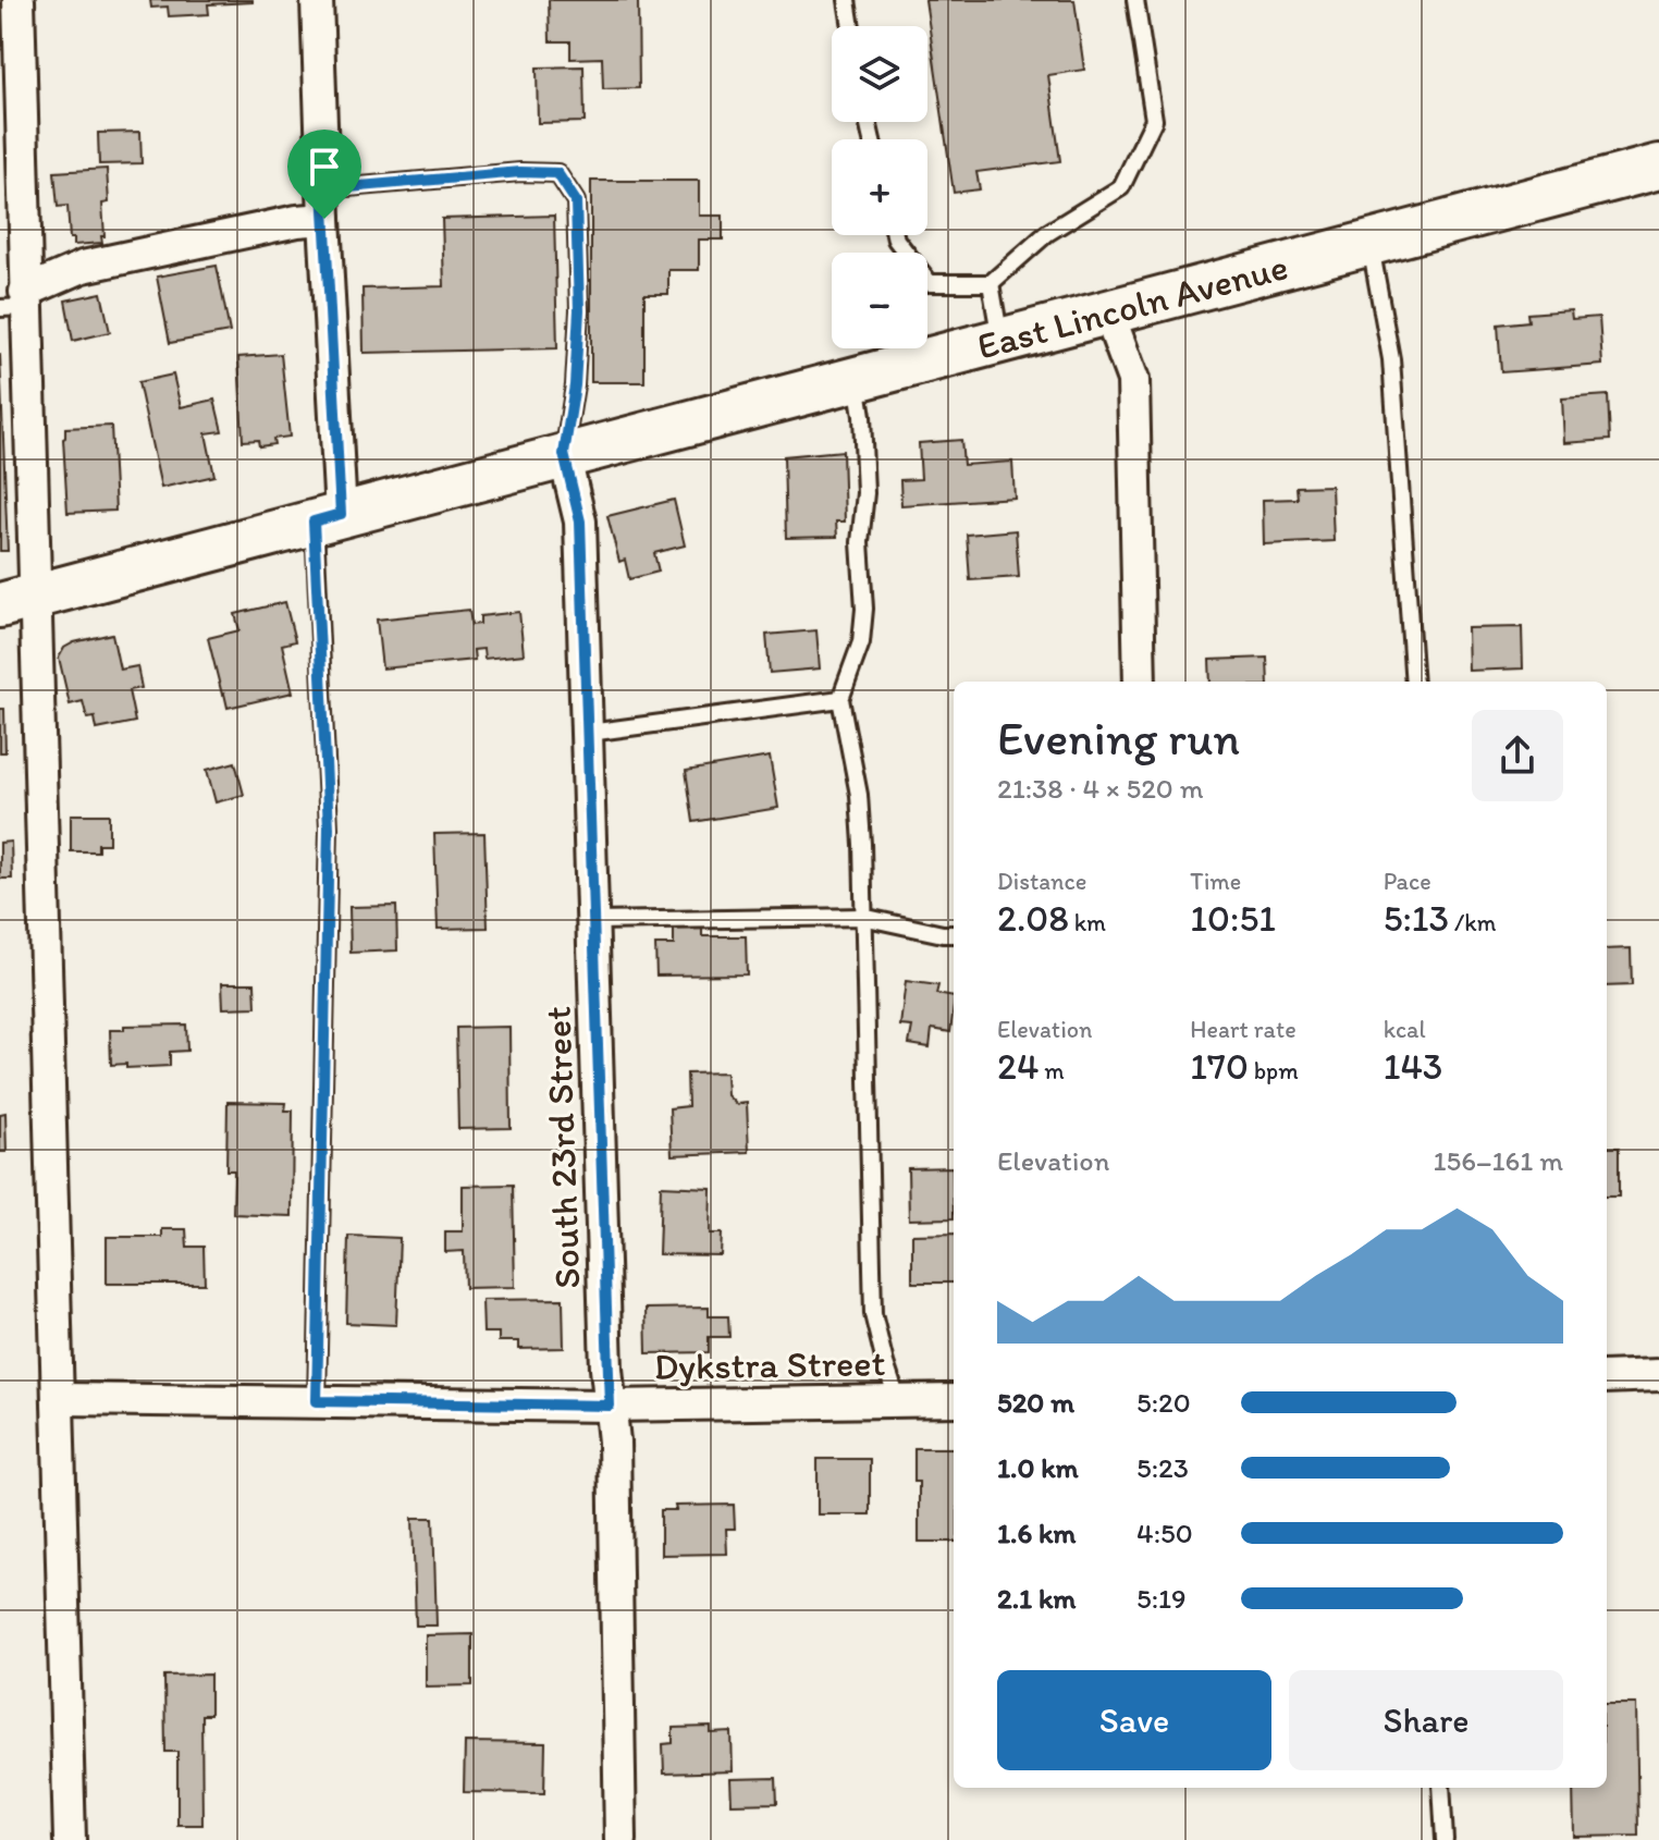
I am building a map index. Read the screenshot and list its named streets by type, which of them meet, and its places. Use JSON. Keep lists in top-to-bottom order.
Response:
{
  "streets": {
    "main road": ["East Lincoln Avenue"],
    "street": ["South 23rd Street", "Dykstra Street"]
  },
  "crossings": [
    ["East Lincoln Avenue", "South 23rd Street"],
    ["South 23rd Street", "Dykstra Street"]
  ],
  "page": {
    "map_buttons": ["+", "−"],
    "heading": ["Evening run", "21:38 · 4 × 520 m"],
    "stats": [
      ["Distance", "2.08 km"],
      ["Time", "10:51"],
      ["Pace", "5:13 /km"],
      ["Elevation", "24 m"],
      ["Heart rate", "170 bpm"],
      ["kcal", "143"]
    ],
    "chart": ["Elevation", "156–161 m"],
    "list": [
      {
        "name": "520 m",
        "note": "5:20"
      },
      {
        "name": "1.0 km",
        "note": "5:23"
      },
      {
        "name": "1.6 km",
        "note": "4:50"
      },
      {
        "name": "2.1 km",
        "note": "5:19"
      }
    ],
    "buttons": ["Save", "Share"]
  }
}
